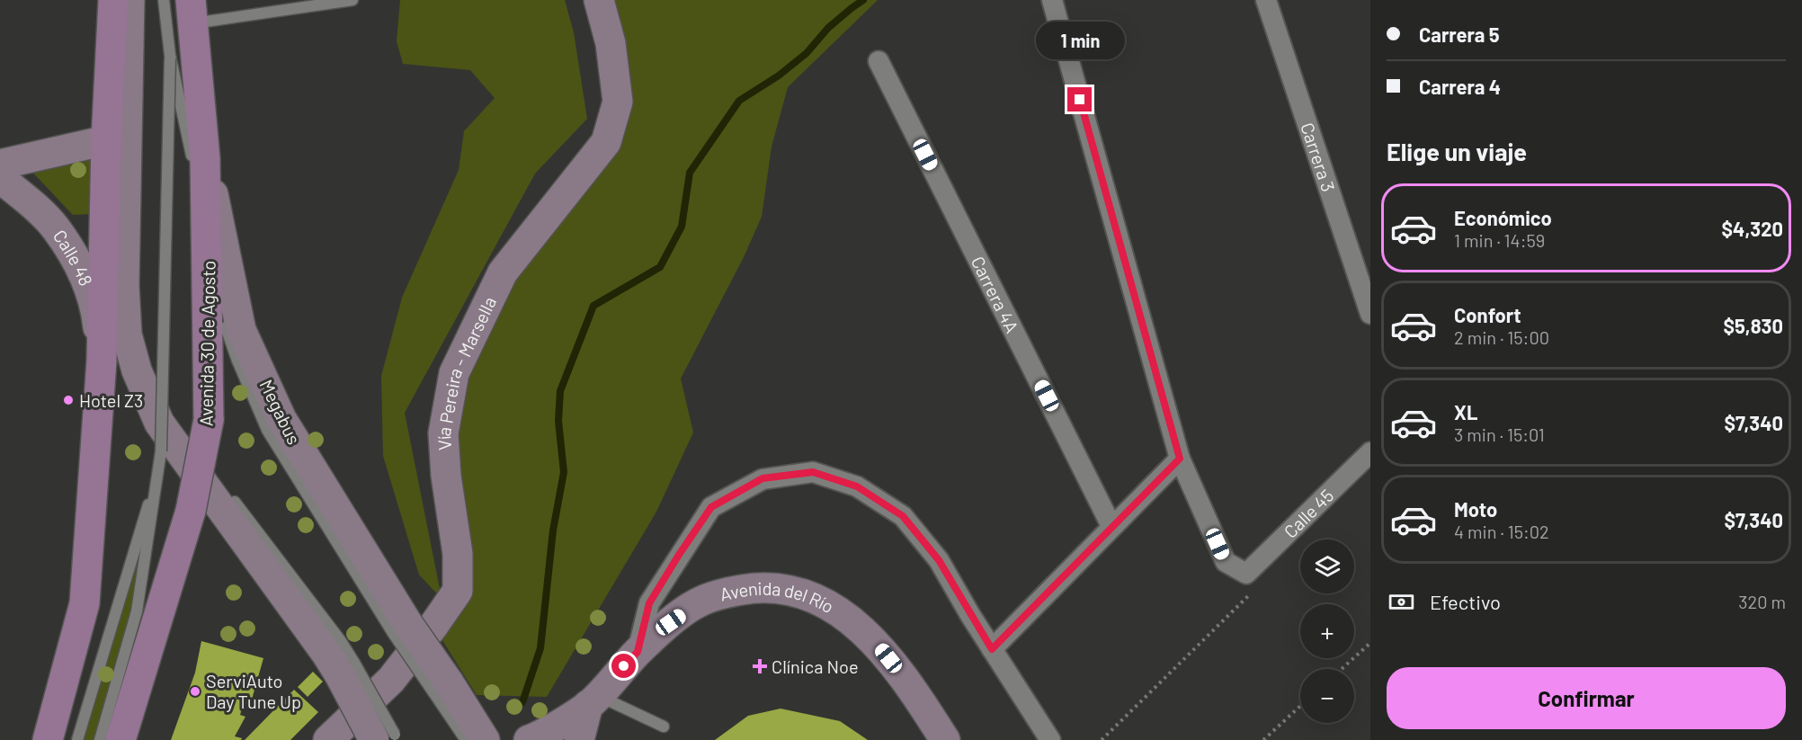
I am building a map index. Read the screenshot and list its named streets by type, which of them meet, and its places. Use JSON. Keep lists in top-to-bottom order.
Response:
{
  "streets": {
    "main road": [
      "Calle 48",
      "Avenida 30 de Agosto",
      "Vía Pereira - Marsella",
      "Avenida del Río"
    ],
    "street": ["Carrera 3", "Carrera 4A", "Calle 45"],
    "lane": ["Megabus"]
  },
  "places": {
    "other": ["Hotel Z3", "ServiAuto Day Tune Up"],
    "health": ["Clínica Noe"]
  },
  "page": {
    "banner": ["Carrera 5", "Carrera 4"],
    "bubble": "1 min",
    "heading": "Elige un viaje",
    "list": [
      {
        "name": "Económico",
        "note": "1 min · 14:59",
        "value": "$4,320"
      },
      {
        "name": "Confort",
        "note": "2 min · 15:00",
        "value": "$5,830"
      },
      {
        "name": "XL",
        "note": "3 min · 15:01",
        "value": "$7,340"
      },
      {
        "name": "Moto",
        "note": "4 min · 15:02",
        "value": "$7,340"
      }
    ],
    "map_buttons": ["+", "−"],
    "pay": ["Efectivo", "320 m"],
    "buttons": "Confirmar"
  }
}
